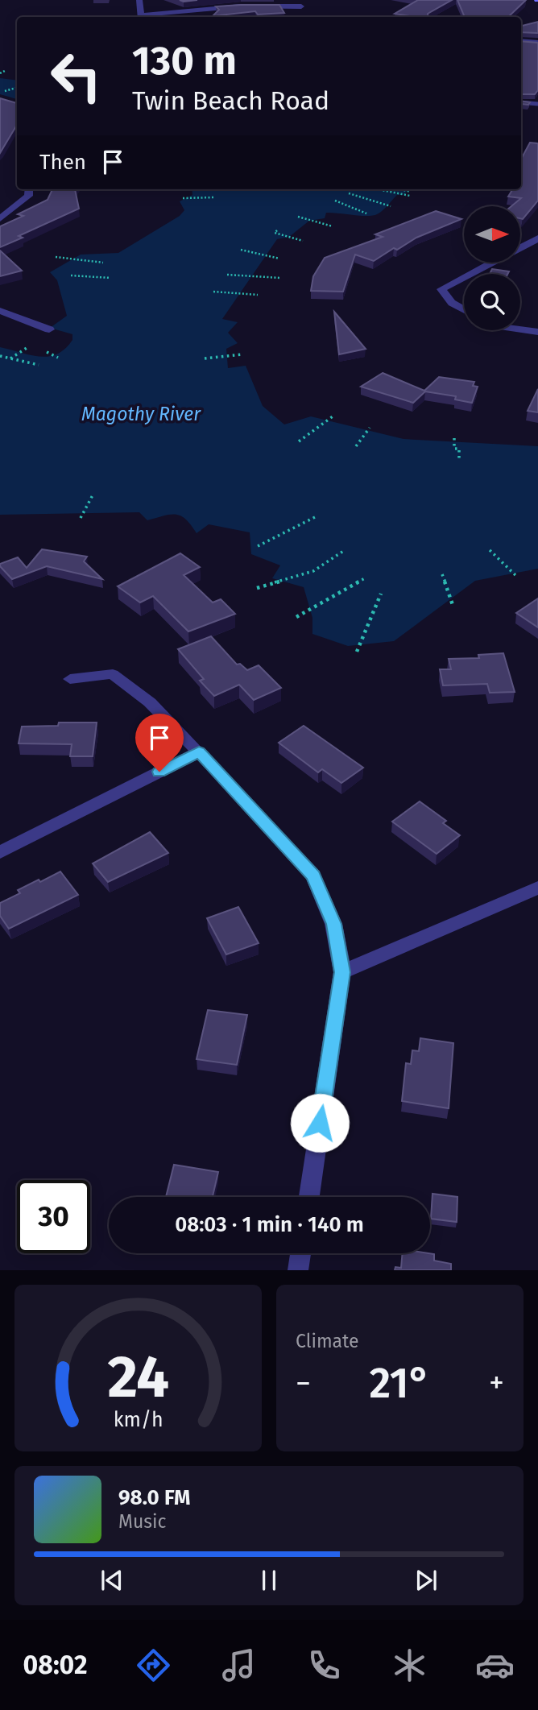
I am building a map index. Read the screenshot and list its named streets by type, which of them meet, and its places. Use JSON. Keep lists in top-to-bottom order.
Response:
{
  "water": ["Magothy River"],
  "north": "right",
  "page": {
    "turn": ["130 m", "Twin Beach Road"],
    "then": "Then",
    "limit": "30",
    "trip": "08:03 · 1 min · 140 m",
    "tile": "Climate",
    "heat": ["−", "21°", "+"],
    "song": ["98.0 FM", "Music"],
    "tabs": "08:02",
    "gauge": ["24", "km/h"]
  }
}
